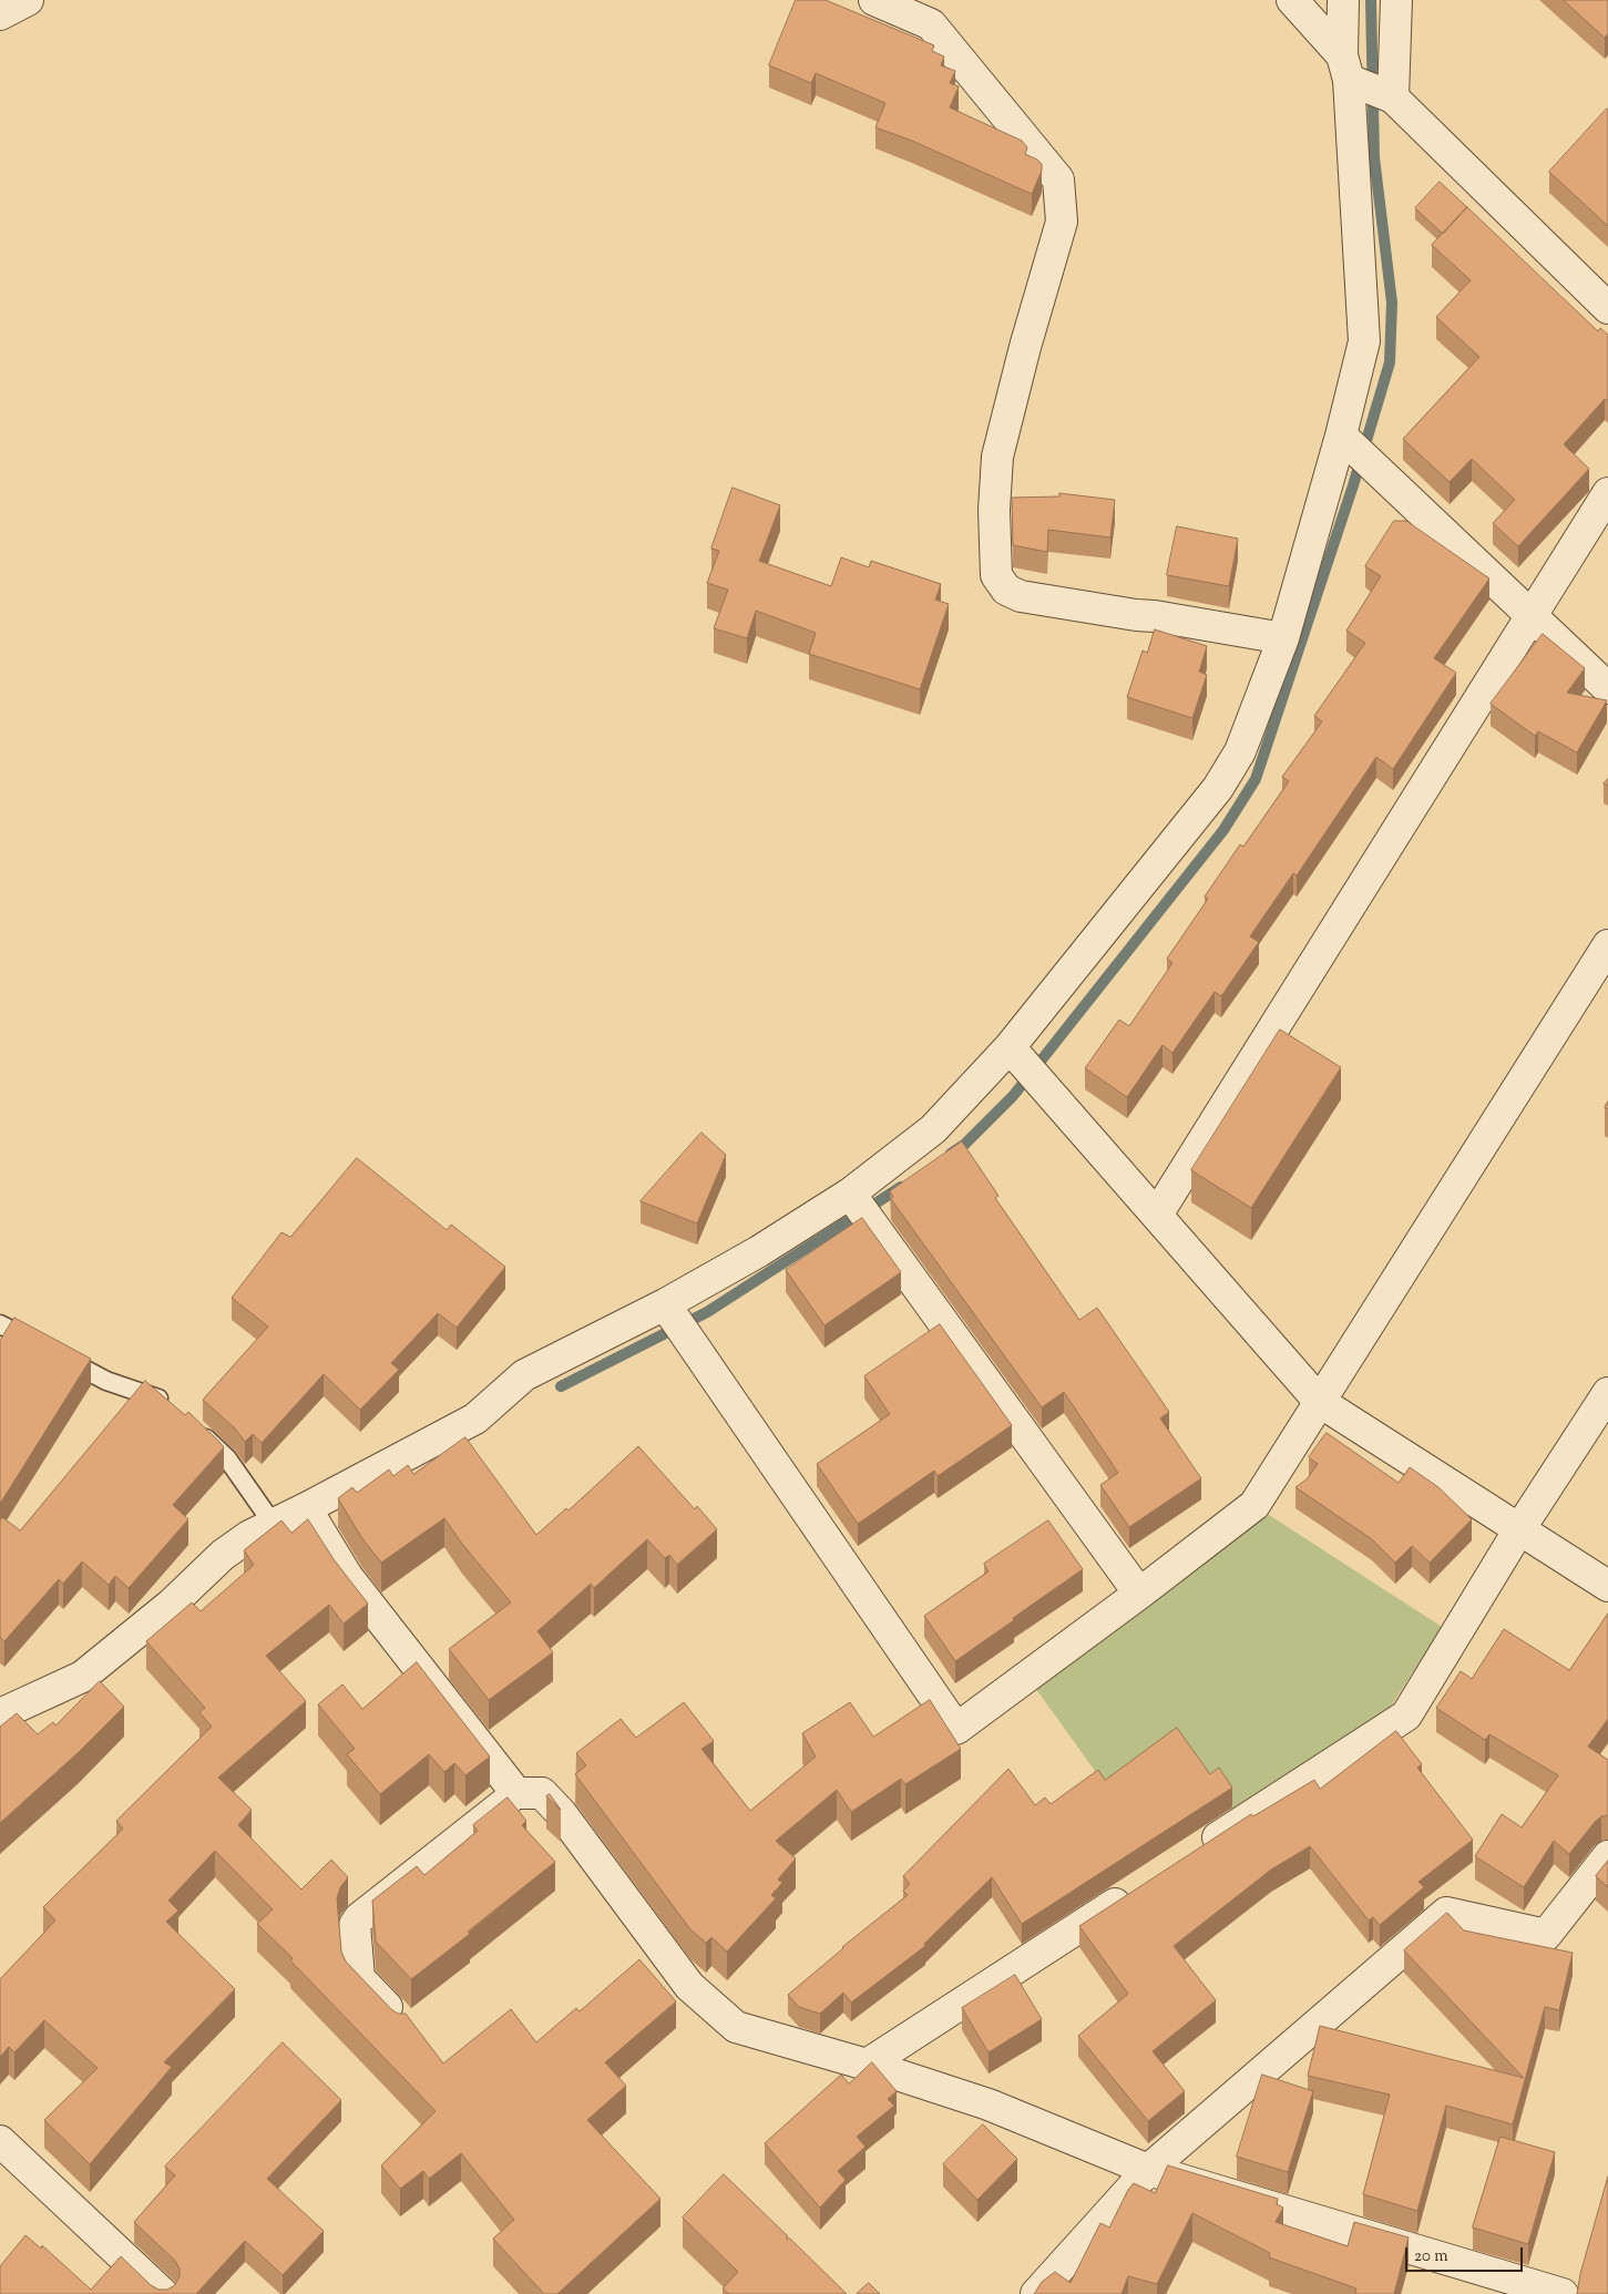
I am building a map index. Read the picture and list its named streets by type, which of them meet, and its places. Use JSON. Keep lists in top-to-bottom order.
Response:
{
  "scale_bar": "20 m"
}
